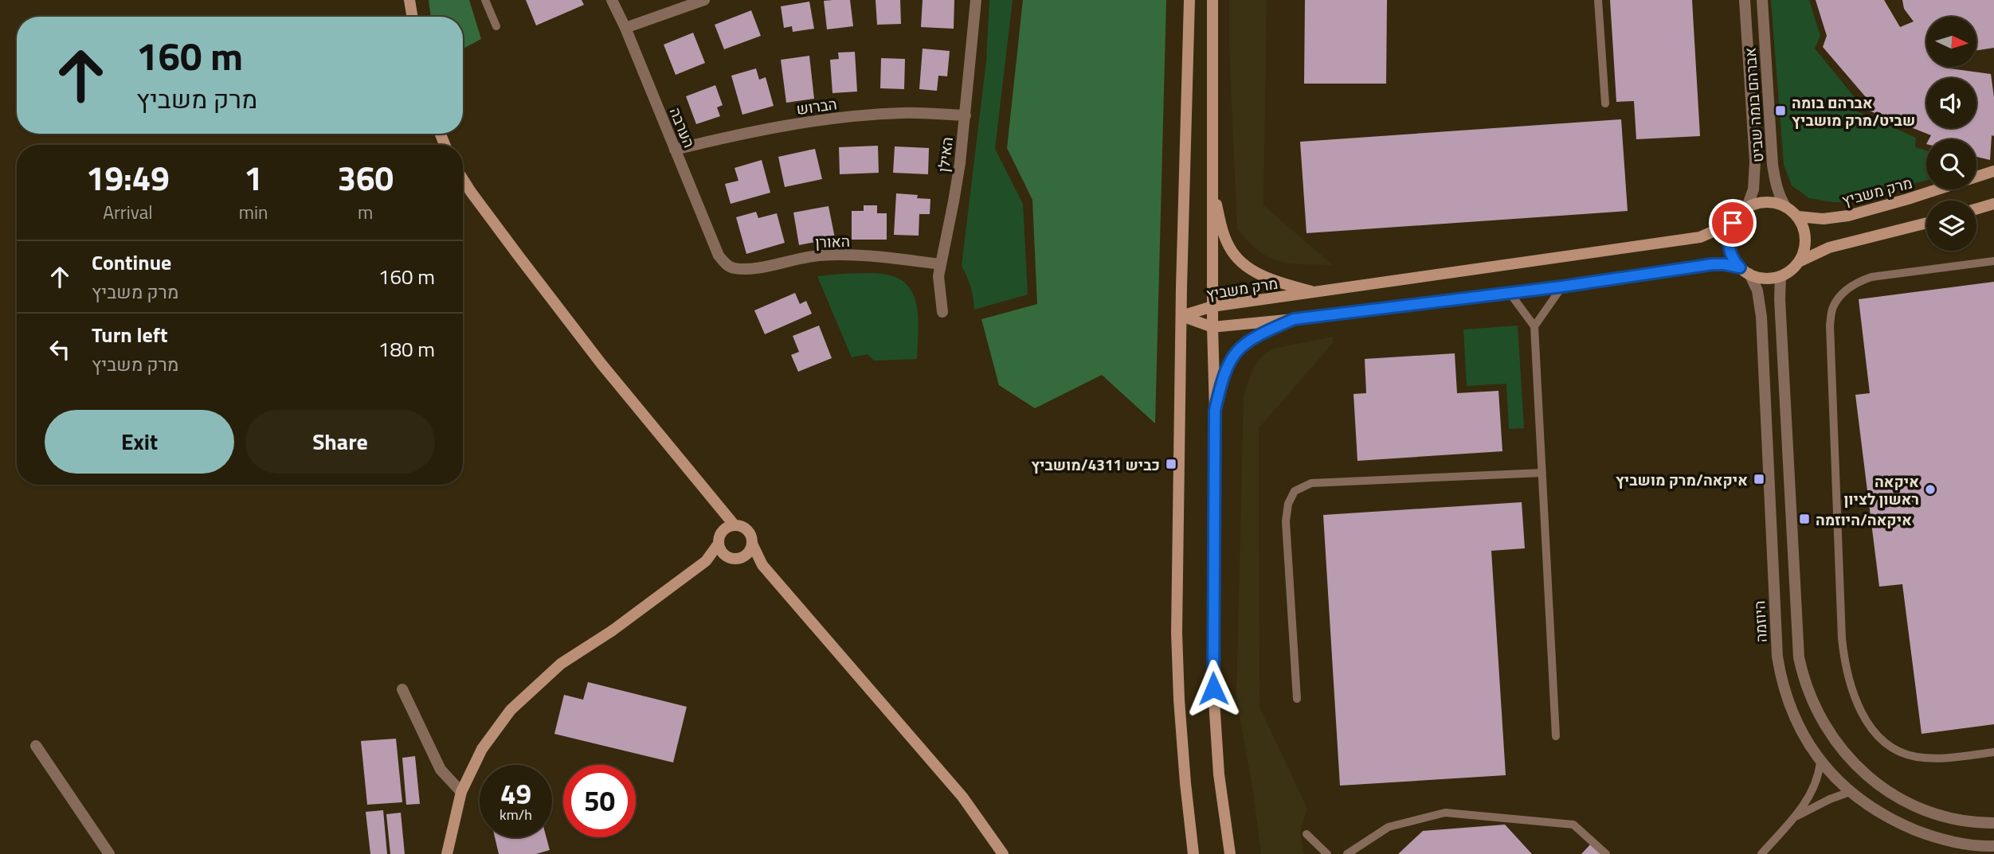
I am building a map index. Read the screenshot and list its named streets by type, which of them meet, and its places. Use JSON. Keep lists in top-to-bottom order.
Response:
{
  "streets": {
    "street": [
      "אברהם בומה שביט",
      "הברוש",
      "הערבה",
      "האילן",
      "מרק משביץ",
      "האורן",
      "היוזמה"
    ]
  },
  "crossings": [
    ["אברהם בומה שביט", "מרק משביץ"],
    ["אברהם בומה שביט", "היוזמה"],
    ["הברוש", "הערבה"],
    ["הברוש", "האילן"],
    ["הערבה", "האורן"],
    ["האילן", "האורן"],
    ["מרק משביץ", "היוזמה"]
  ],
  "places": {
    "transit": [
      "אברהם בומה שביט/מרק מושביץ",
      "כביש 4311/מושביץ",
      "איקאה/מרק מושביץ",
      "איקאה/היוזמה"
    ],
    "other": ["איקאה ראשון לציון"]
  },
  "north": "right",
  "page": {
    "turn": ["160 m", "מרק משביץ"],
    "eta": [
      "19:49",
      "Arrival",
      "1",
      "min",
      "360",
      "m"
    ],
    "list": [
      {
        "name": "Continue",
        "note": "מרק משביץ",
        "value": "160 m"
      },
      {
        "name": "Turn left",
        "note": "מרק משביץ",
        "value": "180 m"
      }
    ],
    "buttons": ["Exit", "Share"],
    "speed": "49 km/h",
    "limit": "50"
  }
}
